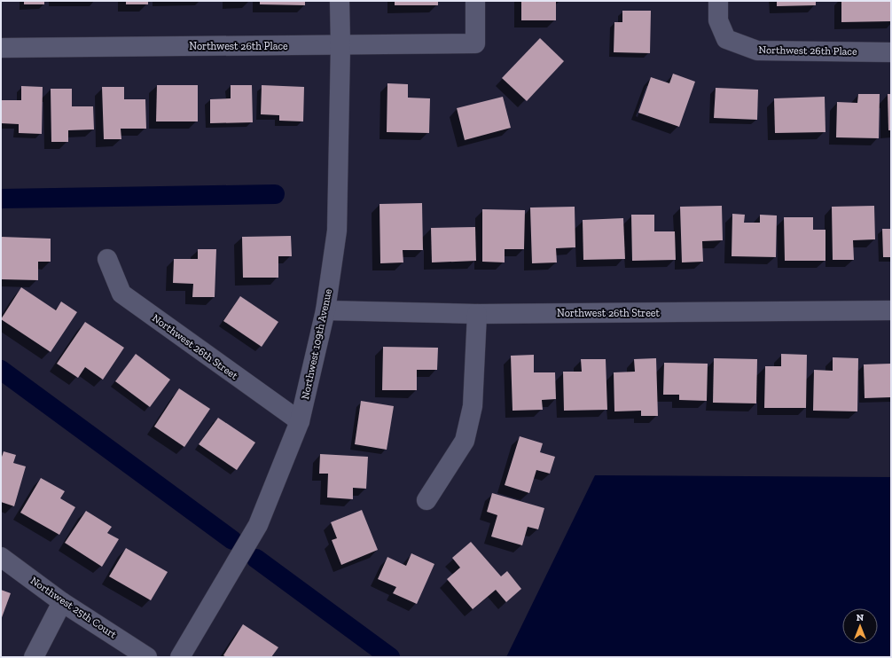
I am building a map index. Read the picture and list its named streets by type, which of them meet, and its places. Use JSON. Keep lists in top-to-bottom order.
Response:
{
  "streets": {
    "street": [
      "Northwest 26th Place",
      "Northwest 26th Street",
      "Northwest 109th Avenue",
      "Northwest 25th Court"
    ]
  },
  "crossings": [
    ["Northwest 26th Place", "Northwest 109th Avenue"],
    ["Northwest 26th Street", "Northwest 109th Avenue"]
  ],
  "north": "top"
}
